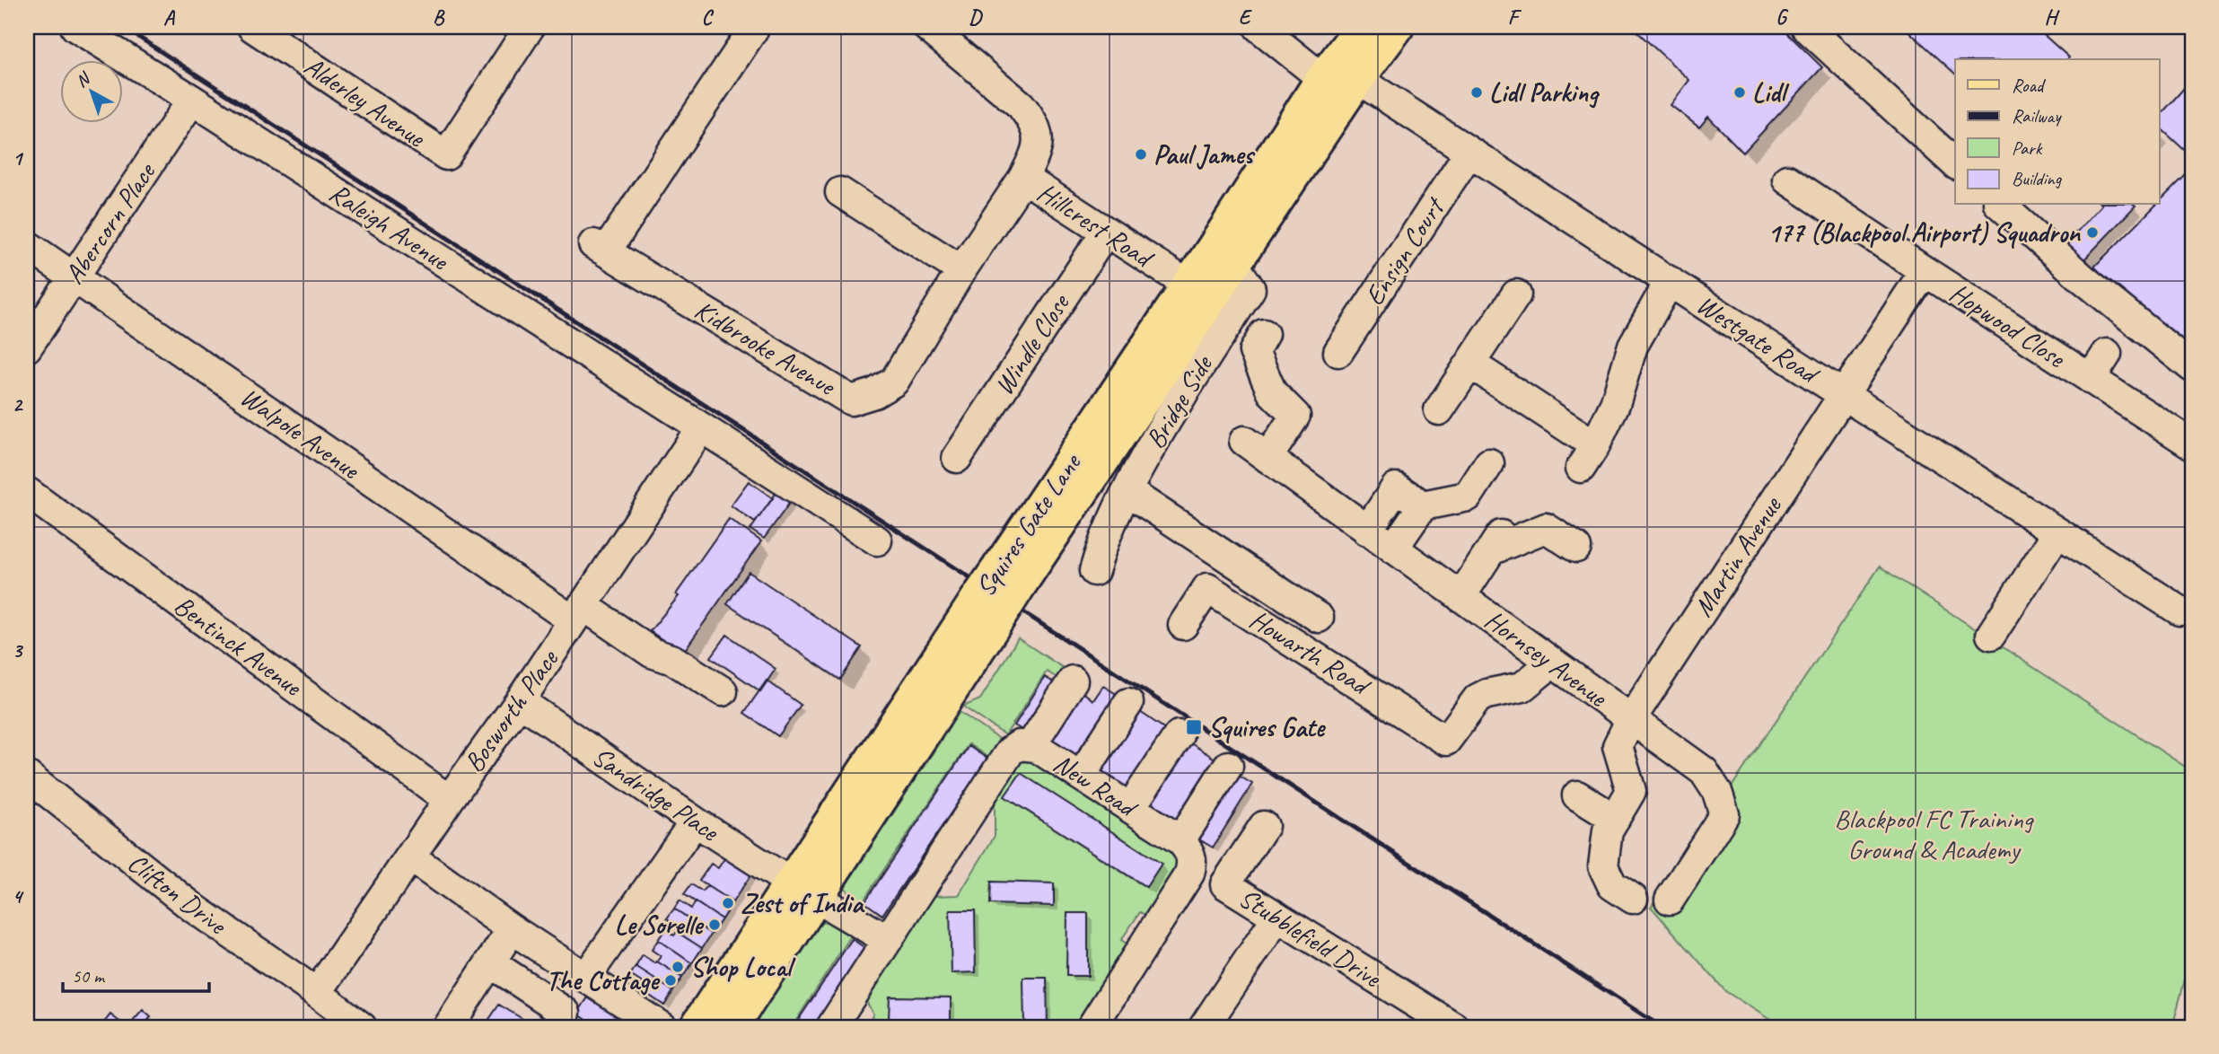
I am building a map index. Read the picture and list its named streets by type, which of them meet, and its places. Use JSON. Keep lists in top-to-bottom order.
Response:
{
  "streets": {
    "main road": ["Squires Gate Lane"],
    "street": [
      "Alderley Avenue",
      "Abercorn Place",
      "Hillcrest Road",
      "Raleigh Avenue",
      "Ensign Court",
      "Hopwood Close",
      "Westgate Road",
      "Windle Close",
      "Kidbrooke Avenue",
      "Bridge Side",
      "Walpole Avenue",
      "Martin Avenue",
      "Bentinck Avenue",
      "Howarth Road",
      "Hornsey Avenue",
      "Bosworth Place",
      "New Road",
      "Sandridge Place",
      "Clifton Drive",
      "Stubblefield Drive"
    ]
  },
  "crossings": [
    ["Abercorn Place", "Raleigh Avenue"],
    ["Abercorn Place", "Walpole Avenue"],
    ["Hillcrest Road", "Windle Close"],
    ["Hillcrest Road", "Kidbrooke Avenue"],
    ["Hillcrest Road", "Squires Gate Lane"],
    ["Raleigh Avenue", "Bosworth Place"],
    ["Ensign Court", "Westgate Road"],
    ["Hopwood Close", "Westgate Road"],
    ["Hopwood Close", "Martin Avenue"],
    ["Westgate Road", "Squires Gate Lane"],
    ["Westgate Road", "Martin Avenue"],
    ["Bridge Side", "Squires Gate Lane"],
    ["Walpole Avenue", "Bosworth Place"],
    ["Squires Gate Lane", "Sandridge Place"],
    ["Martin Avenue", "Hornsey Avenue"],
    ["Bentinck Avenue", "Bosworth Place"],
    ["Howarth Road", "Hornsey Avenue"],
    ["Bosworth Place", "Sandridge Place"],
    ["Bosworth Place", "Clifton Drive"]
  ],
  "parks": ["Blackpool FC Training Ground & Academy"],
  "places": {
    "other": [
      "Lidl Parking",
      "Lidl",
      "Paul James",
      "177 (Blackpool Airport) Squadron",
      "Zest of India",
      "Le Sorelle",
      "Shop Local",
      "The Cottage"
    ],
    "transit": ["Squires Gate"]
  },
  "legend": [
    "Road",
    "Railway",
    "Park",
    "Building"
  ],
  "scale_bar": "50 m",
  "north": "top left",
  "grid": {
    "columns": [
      "A",
      "B",
      "C",
      "D",
      "E",
      "F",
      "G",
      "H"
    ],
    "rows": [
      "1",
      "2",
      "3",
      "4"
    ]
  }
}
